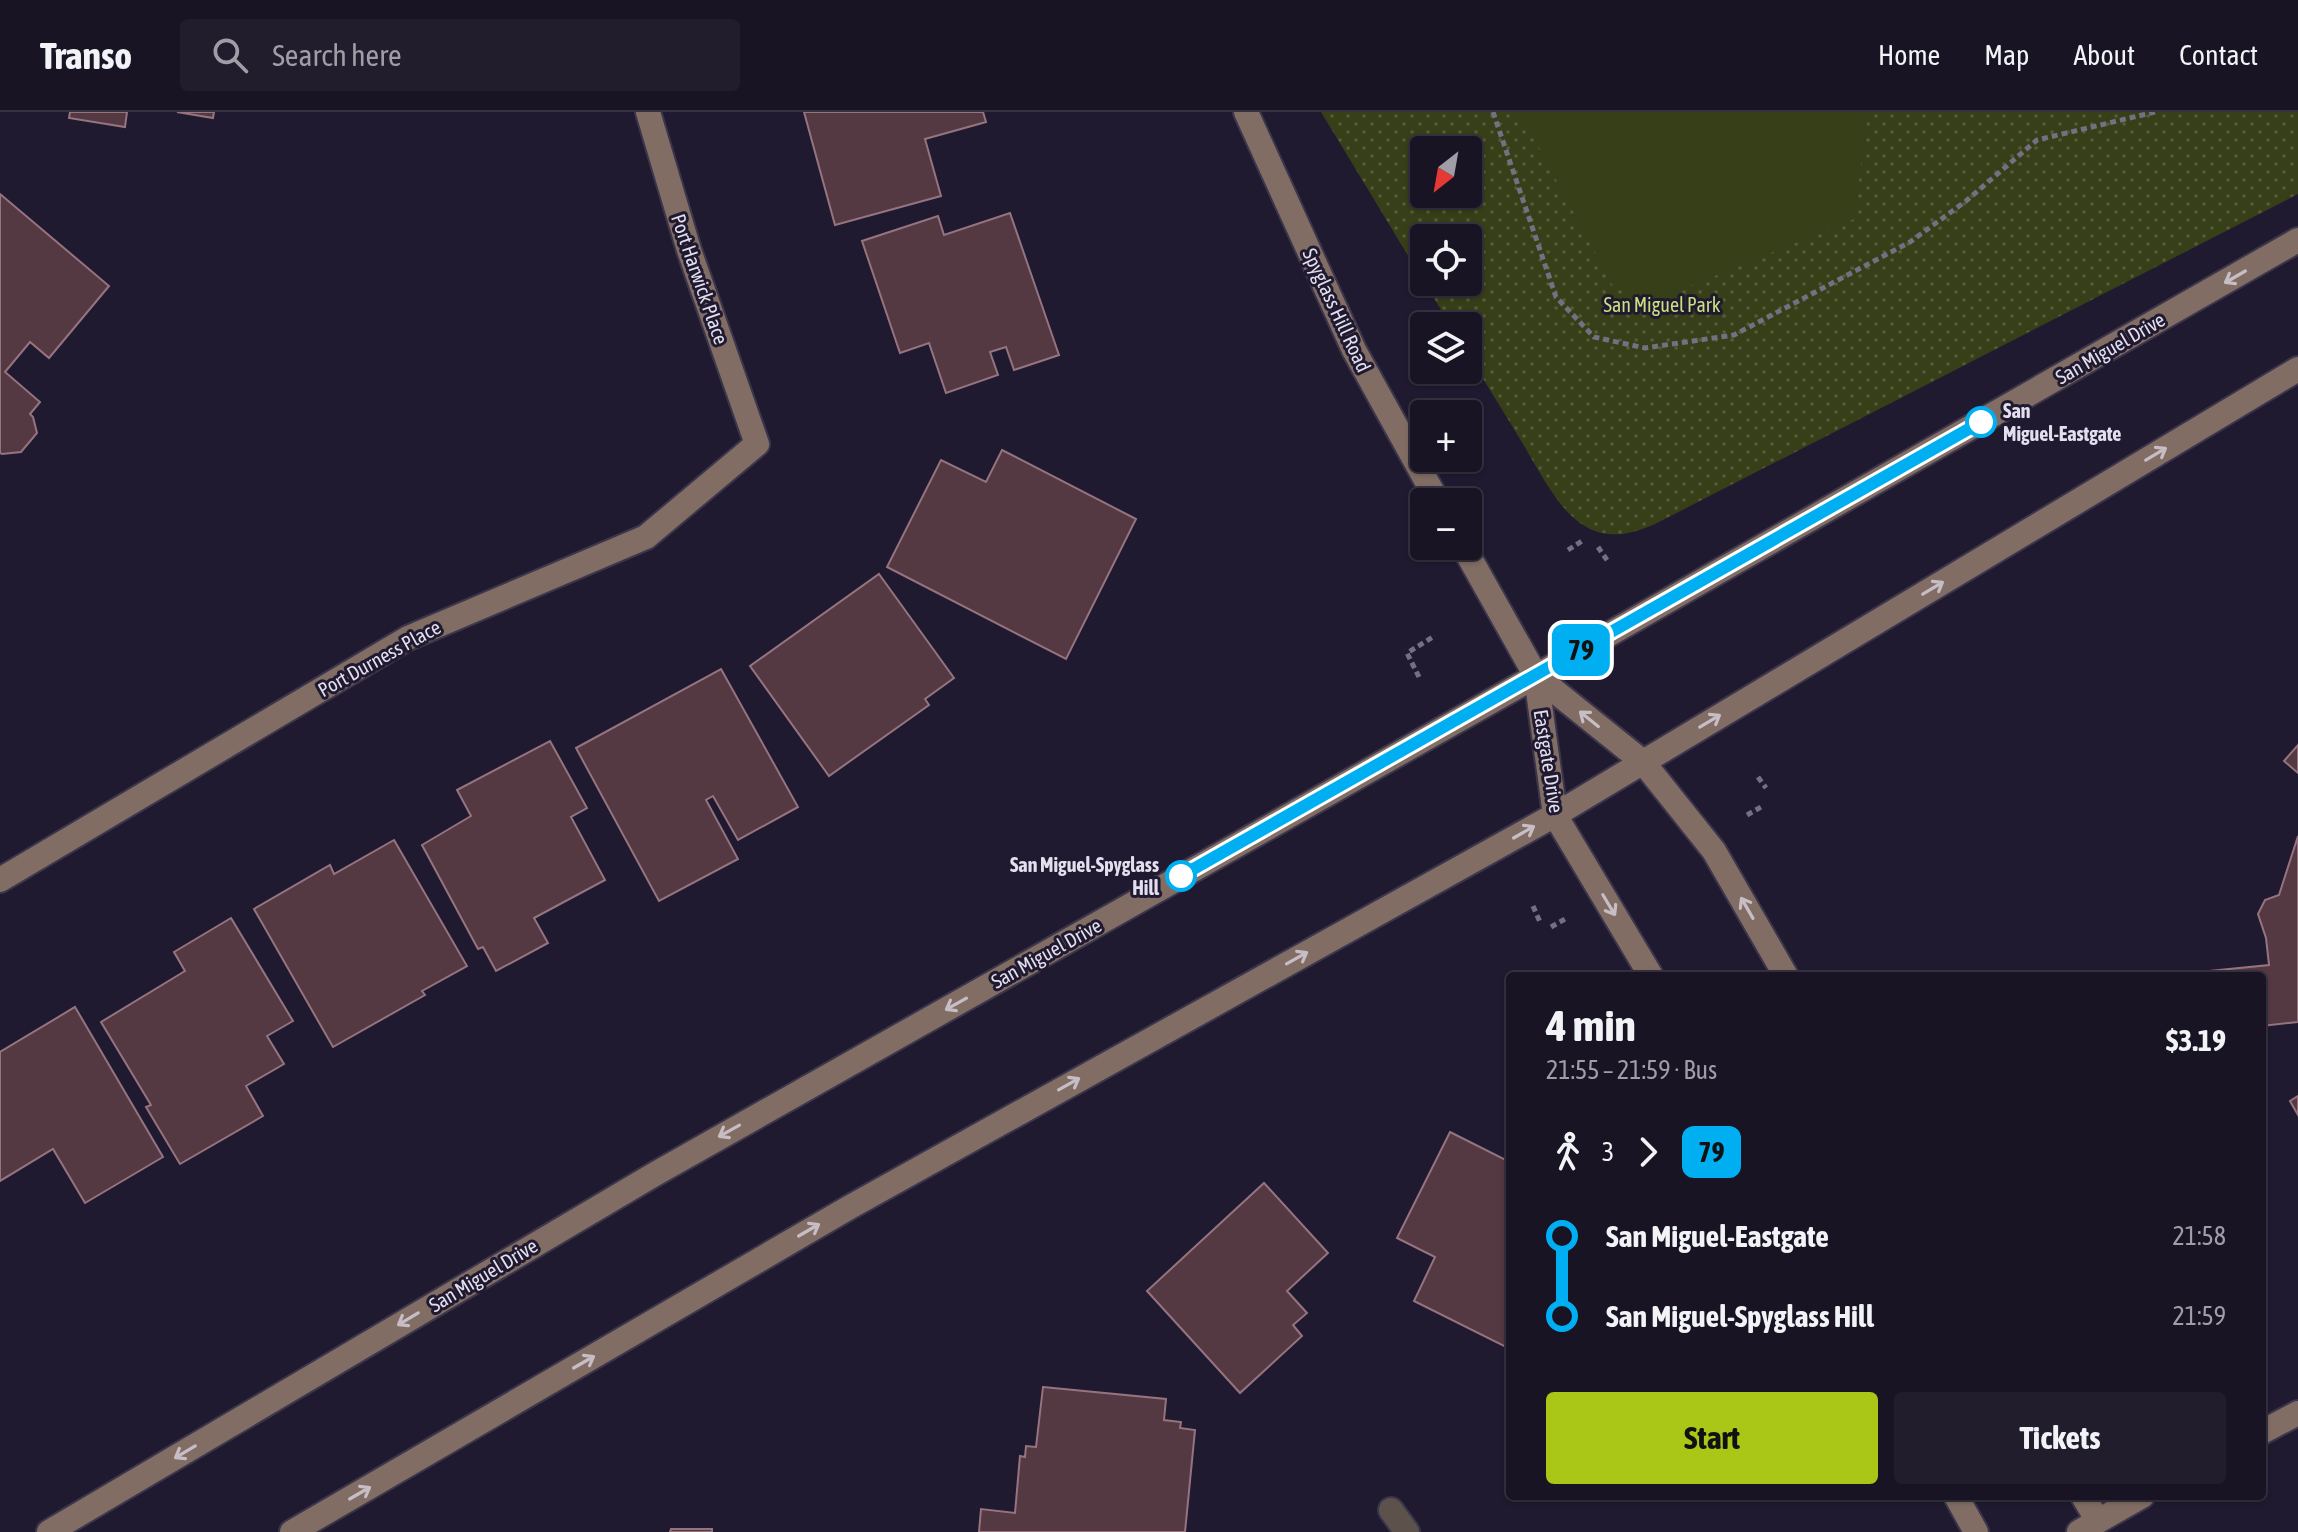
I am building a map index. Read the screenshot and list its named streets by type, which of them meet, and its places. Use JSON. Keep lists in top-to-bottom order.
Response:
{
  "streets": {
    "main road": [
      "Port Harwick Place",
      "Spyglass Hill Road",
      "San Miguel Drive",
      "Port Durness Place",
      "Eastgate Drive"
    ]
  },
  "crossings": [
    ["Port Harwick Place", "Port Durness Place"],
    ["San Miguel Drive", "Eastgate Drive"]
  ],
  "parks": ["San Miguel Park"],
  "places": ["San Miguel-Eastgate", "San Miguel-Spyglass Hill"],
  "lines": ["bus line 79"],
  "north": "bottom left",
  "page": {
    "header": "Transo",
    "search": "Search here",
    "nav": [
      "Home",
      "Map",
      "About",
      "Contact"
    ],
    "on_map": "79",
    "map_buttons": ["+", "−"],
    "heading": ["4 min", "21:55 – 21:59 · Bus", "$3.19"],
    "legs": ["3", "79"],
    "list": [
      {
        "name": "San Miguel-Eastgate",
        "value": "21:58"
      },
      {
        "name": "San Miguel-Spyglass Hill",
        "value": "21:59"
      }
    ],
    "buttons": ["Start", "Tickets"]
  }
}
